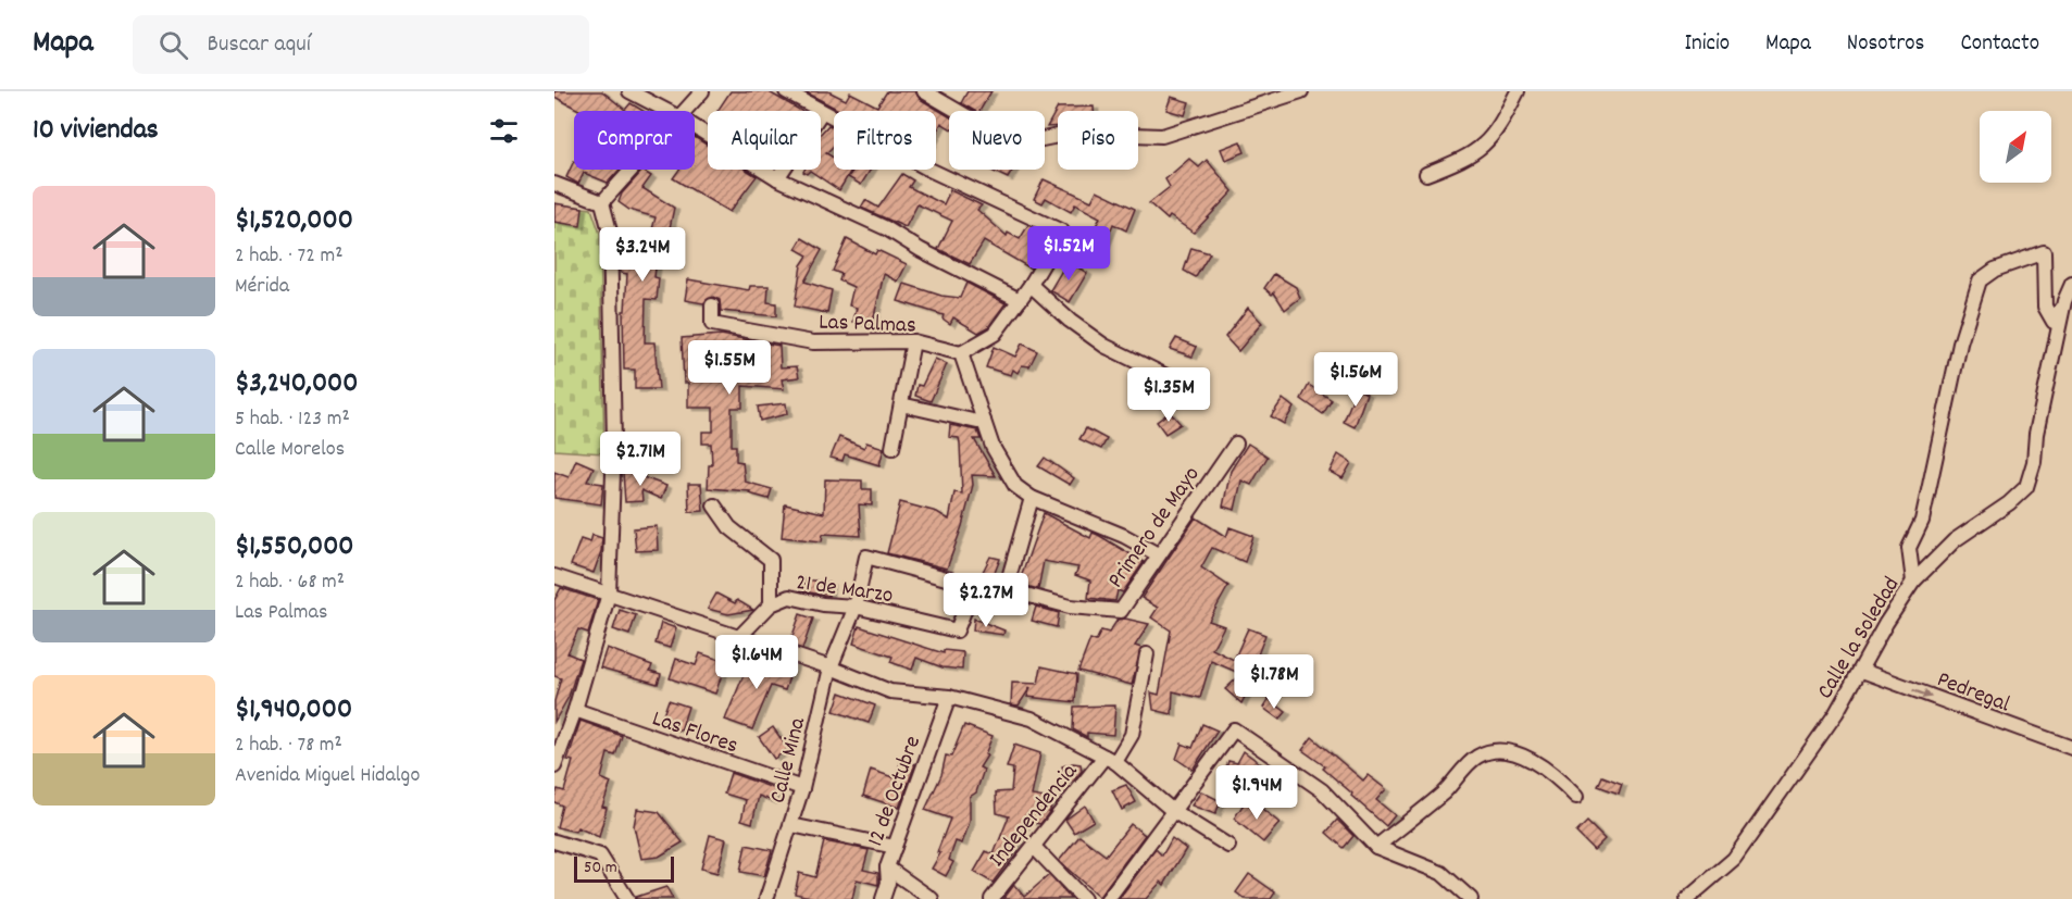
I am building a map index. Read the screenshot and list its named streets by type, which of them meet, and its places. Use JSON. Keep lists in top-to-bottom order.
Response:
{
  "streets": {
    "street": [
      "Las Palmas",
      "Primero de Mayo",
      "21 de Marzo",
      "Calle la Soledad",
      "Pedregal",
      "Las Flores",
      "Calle Mina",
      "12 de Octubre",
      "Independencia"
    ]
  },
  "crossings": [
    ["Primero de Mayo", "21 de Marzo"],
    ["Primero de Mayo", "Calle Mina"],
    ["21 de Marzo", "Calle Mina"],
    ["Calle la Soledad", "Pedregal"],
    ["Las Flores", "Calle Mina"]
  ],
  "one_way": ["Pedregal"],
  "scale_bar": "50 m",
  "north": "top right",
  "page": {
    "header": "Mapa",
    "search": "Buscar aquí",
    "nav": [
      "Inicio",
      "Mapa",
      "Nosotros",
      "Contacto"
    ],
    "heading": "10 viviendas",
    "chip": [
      "Comprar",
      "Alquilar",
      "Filtros",
      "Nuevo",
      "Piso"
    ],
    "list": [
      {
        "name": "$1,520,000",
        "note": "2 hab. · 72 m² · Mérida"
      },
      {
        "name": "$3,240,000",
        "note": "5 hab. · 123 m² · Calle Morelos"
      },
      {
        "name": "$1,550,000",
        "note": "2 hab. · 68 m² · Las Palmas"
      },
      {
        "name": "$1,940,000",
        "note": "2 hab. · 78 m² · Avenida Miguel Hidalgo"
      }
    ],
    "price": [
      "$1.52M",
      "$3.24M",
      "$1.55M",
      "$1.56M",
      "$1.35M",
      "$2.71M",
      "$2.27M",
      "$1.64M",
      "$1.78M",
      "$1.94M"
    ],
    "scale": "50 m"
  }
}
